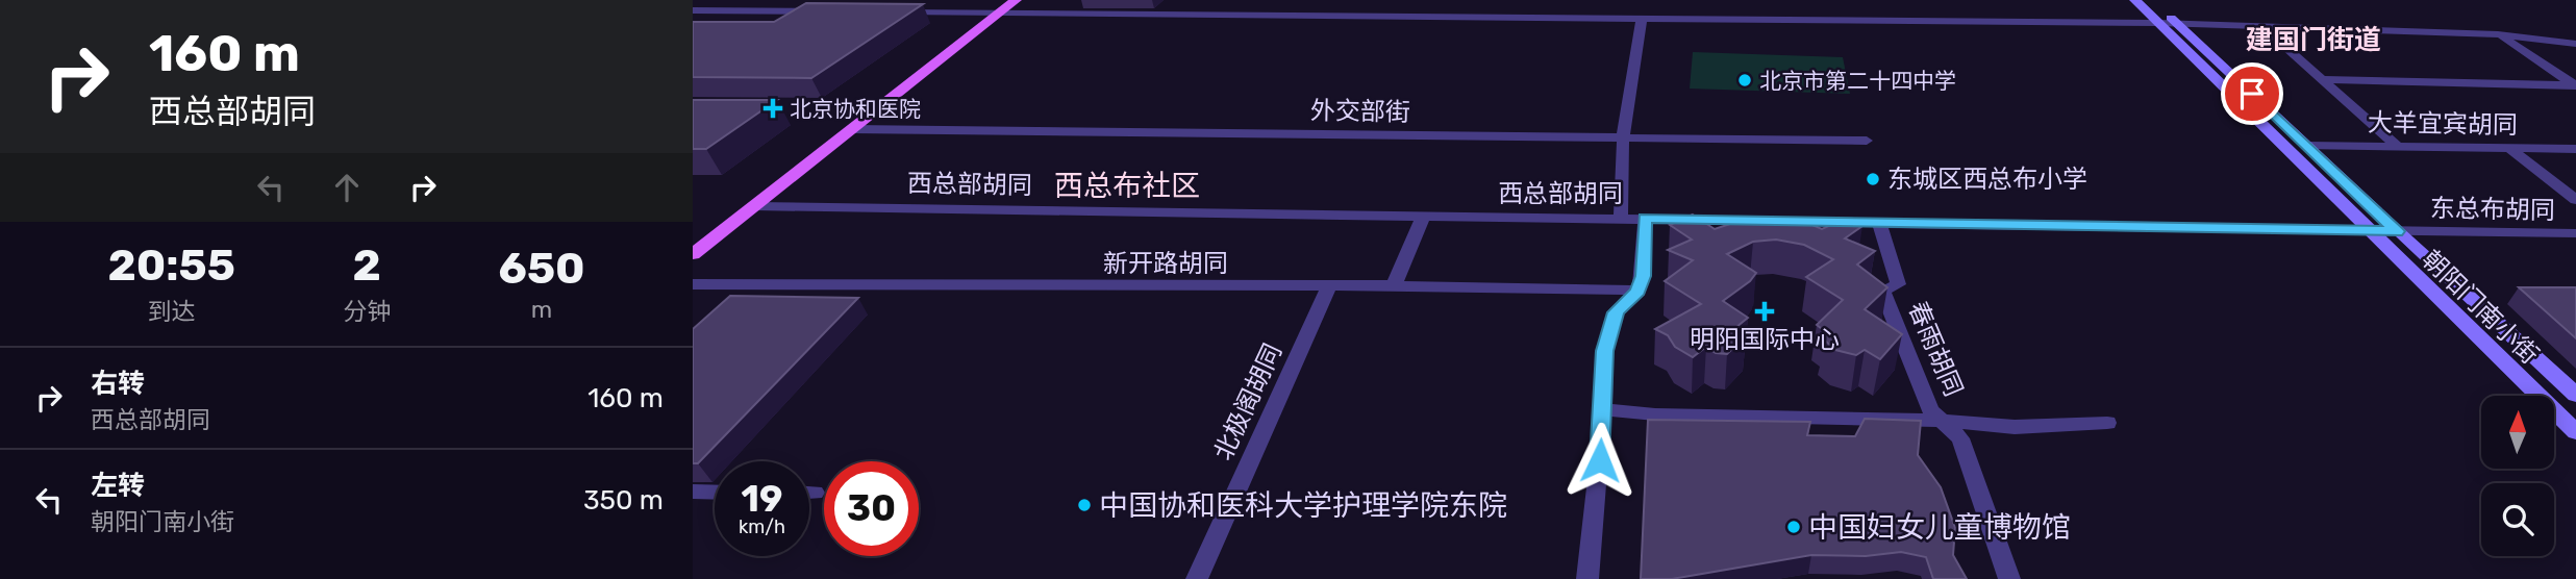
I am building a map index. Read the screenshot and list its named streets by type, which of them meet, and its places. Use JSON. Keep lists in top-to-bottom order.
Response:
{
  "streets": {
    "main road": ["朝阳门南小街"],
    "street": [
      "外交部街",
      "大羊宜宾胡同",
      "西总部胡同",
      "东总布胡同",
      "新开路胡同",
      "春雨胡同",
      "北极阁胡同"
    ]
  },
  "crossings": [
    ["大羊宜宾胡同", "朝阳门南小街"],
    ["西总部胡同", "东总布胡同"],
    ["西总部胡同", "朝阳门南小街"],
    ["西总部胡同", "春雨胡同"],
    ["东总布胡同", "朝阳门南小街"],
    ["新开路胡同", "北极阁胡同"]
  ],
  "districts": ["建国门街道", "西总布社区"],
  "places": {
    "other": [
      "北京市第二十四中学",
      "东城区西总布小学",
      "中国协和医科大学护理学院东院",
      "中国妇女儿童博物馆"
    ],
    "health": ["北京协和医院", "明阳国际中心"]
  },
  "north": "top",
  "page": {
    "turn": ["160 m", "西总部胡同"],
    "eta": [
      "20:55",
      "到达",
      "2",
      "分钟",
      "650",
      "m"
    ],
    "list": [
      {
        "name": "右转",
        "note": "西总部胡同",
        "value": "160 m"
      },
      {
        "name": "左转",
        "note": "朝阳门南小街",
        "value": "350 m"
      }
    ],
    "speed": "19 km/h",
    "limit": "30"
  }
}
